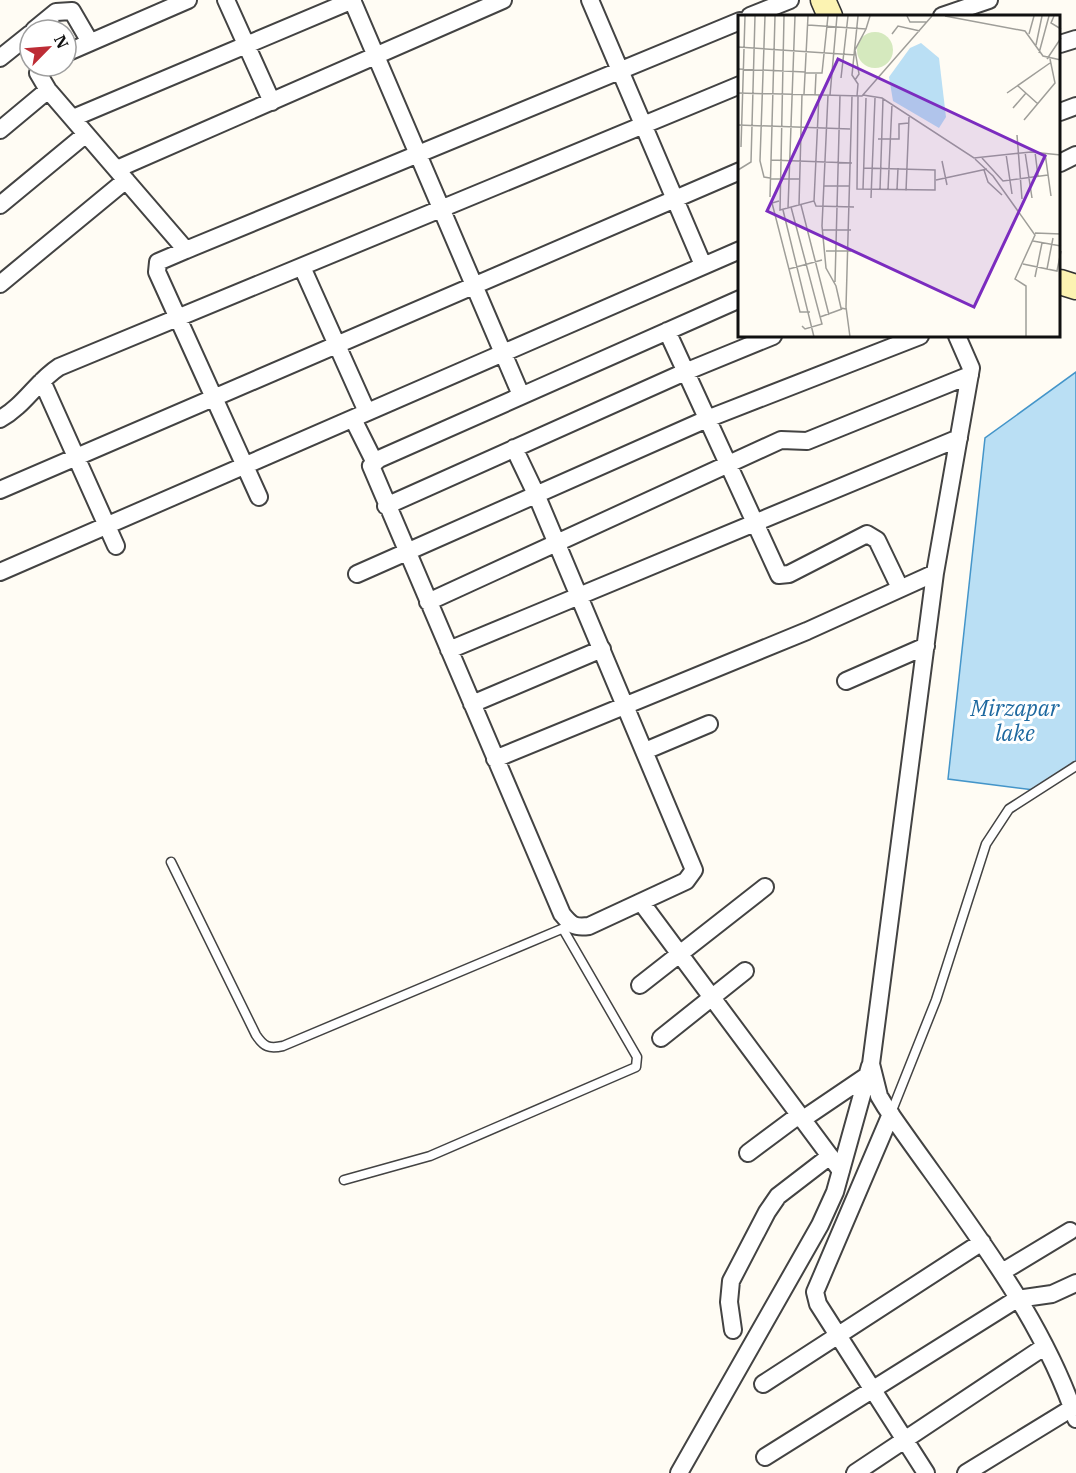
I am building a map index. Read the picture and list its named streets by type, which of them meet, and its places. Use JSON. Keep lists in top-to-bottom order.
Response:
{
  "water": ["Mirzapar lake"],
  "north": "top right"
}
